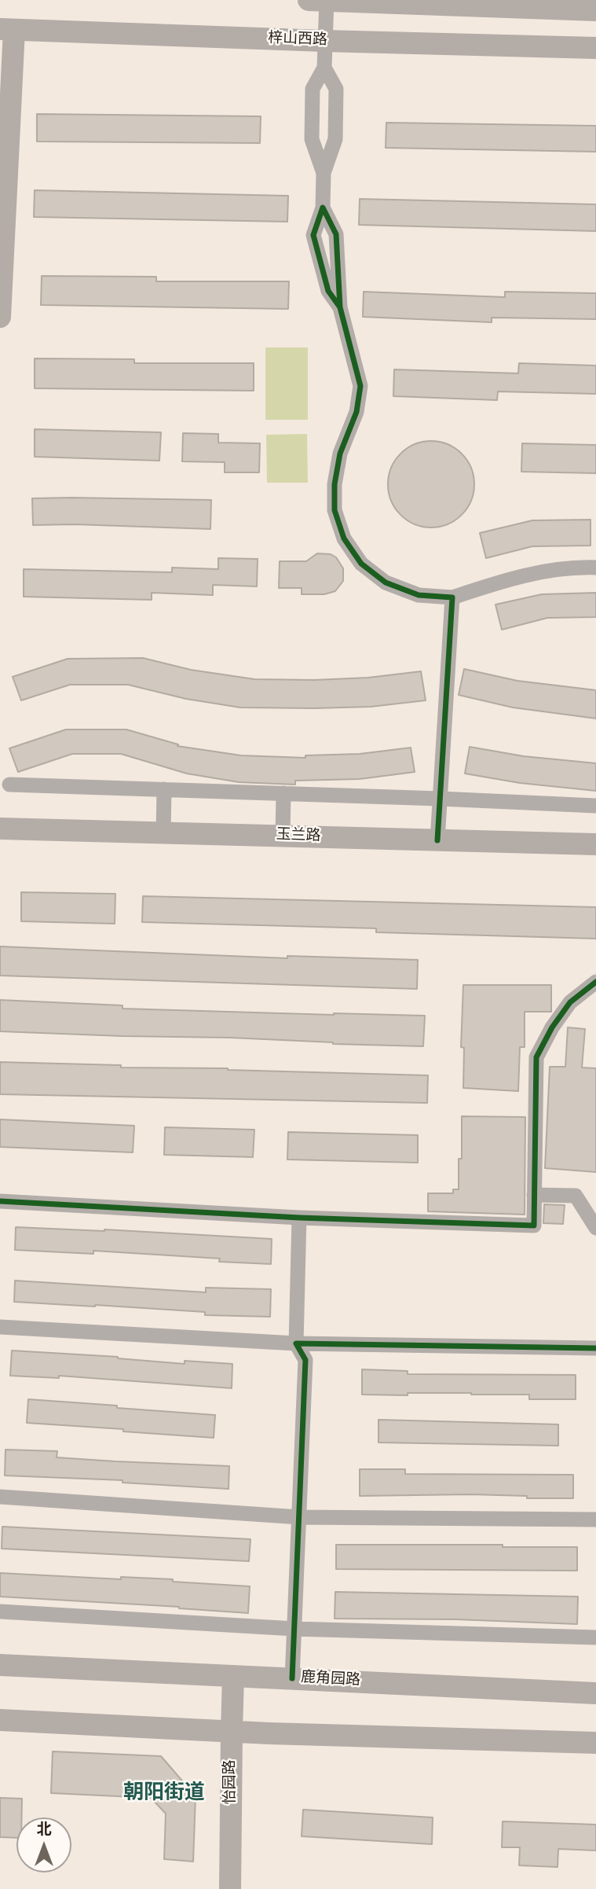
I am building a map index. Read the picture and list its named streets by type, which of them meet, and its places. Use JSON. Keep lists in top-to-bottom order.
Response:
{
  "streets": {
    "street": [
      "梓山西路",
      "玉兰路",
      "鹿角园路",
      "怡园路"
    ]
  },
  "crossings": [
    ["鹿角园路", "怡园路"]
  ],
  "districts": ["朝阳街道"],
  "north": "top"
}
